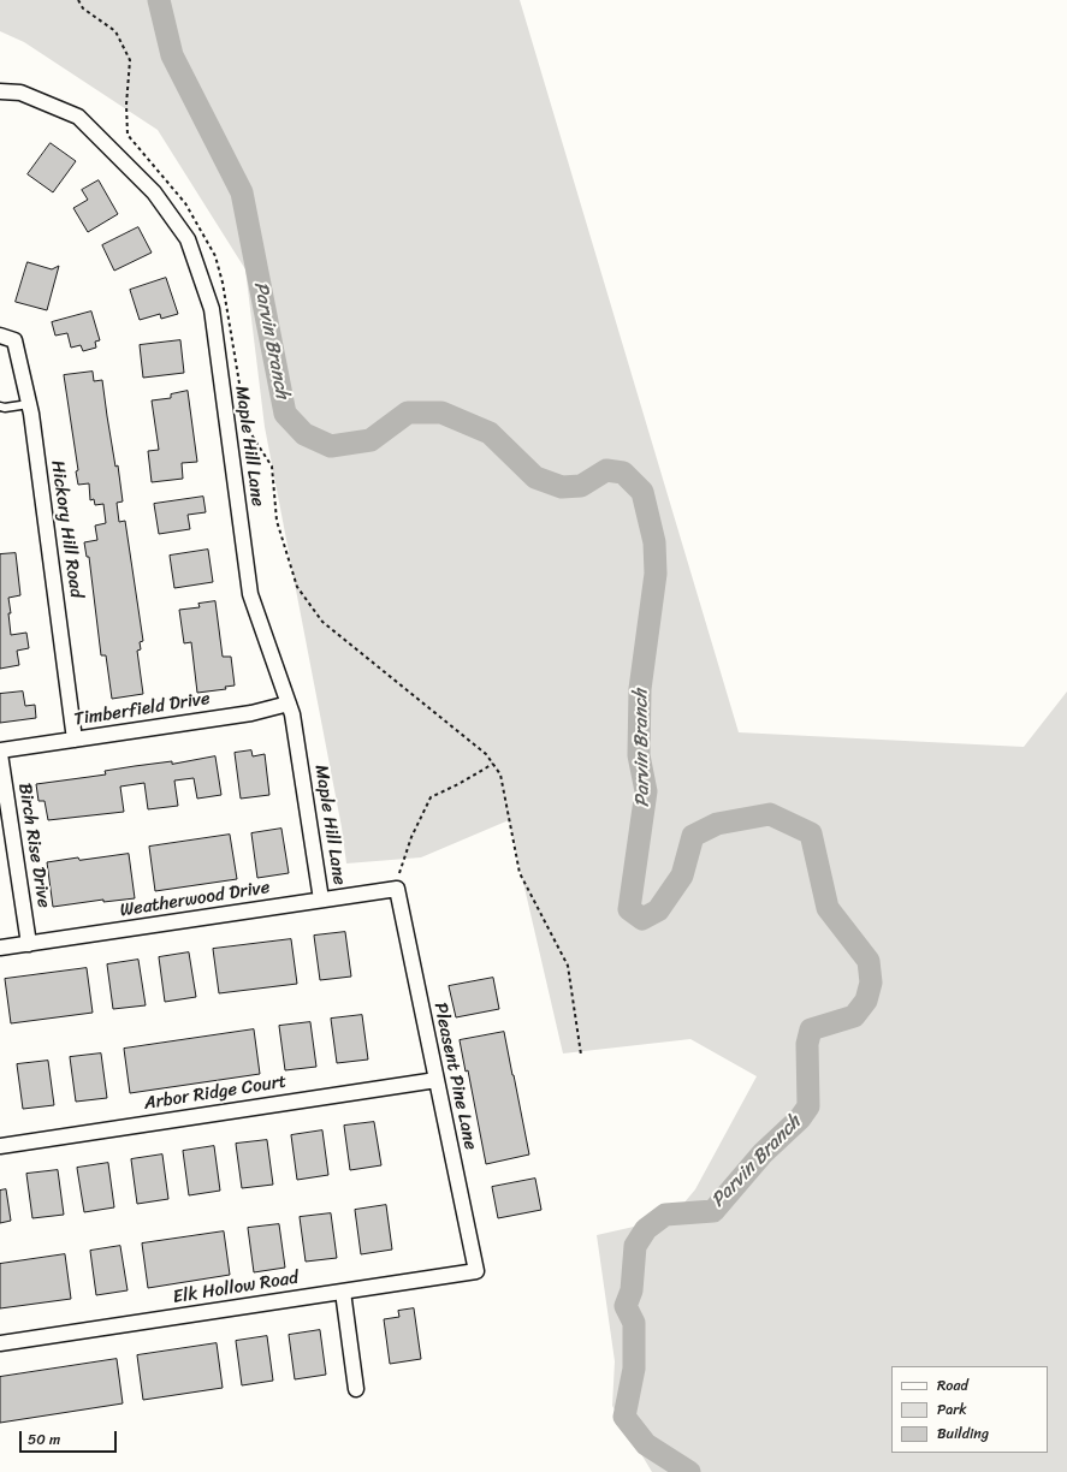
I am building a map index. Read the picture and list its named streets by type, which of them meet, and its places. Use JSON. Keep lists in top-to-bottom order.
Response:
{
  "streets": {
    "street": [
      "Maple Hill Lane",
      "Hickory Hill Road",
      "Timberfield Drive",
      "Birch Rise Drive",
      "Weatherwood Drive",
      "Pleasent Pine Lane",
      "Arbor Ridge Court",
      "Elk Hollow Road"
    ]
  },
  "crossings": [
    ["Maple Hill Lane", "Timberfield Drive"],
    ["Maple Hill Lane", "Weatherwood Drive"],
    ["Hickory Hill Road", "Timberfield Drive"],
    ["Timberfield Drive", "Birch Rise Drive"],
    ["Birch Rise Drive", "Weatherwood Drive"],
    ["Weatherwood Drive", "Pleasent Pine Lane"],
    ["Pleasent Pine Lane", "Arbor Ridge Court"],
    ["Pleasent Pine Lane", "Elk Hollow Road"]
  ],
  "water": ["Parvin Branch"],
  "legend": ["Road", "Park", "Building"],
  "scale_bar": "50 m"
}
